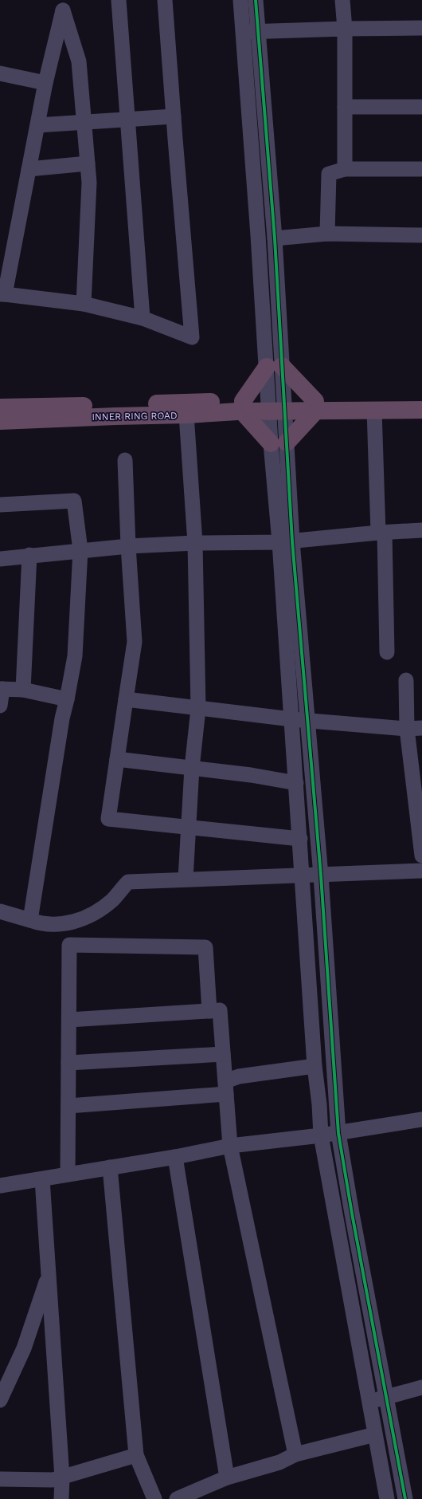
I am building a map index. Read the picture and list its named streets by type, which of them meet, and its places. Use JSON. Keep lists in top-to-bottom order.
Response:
{
  "streets": {
    "highway": ["INNER RING ROAD"]
  }
}
